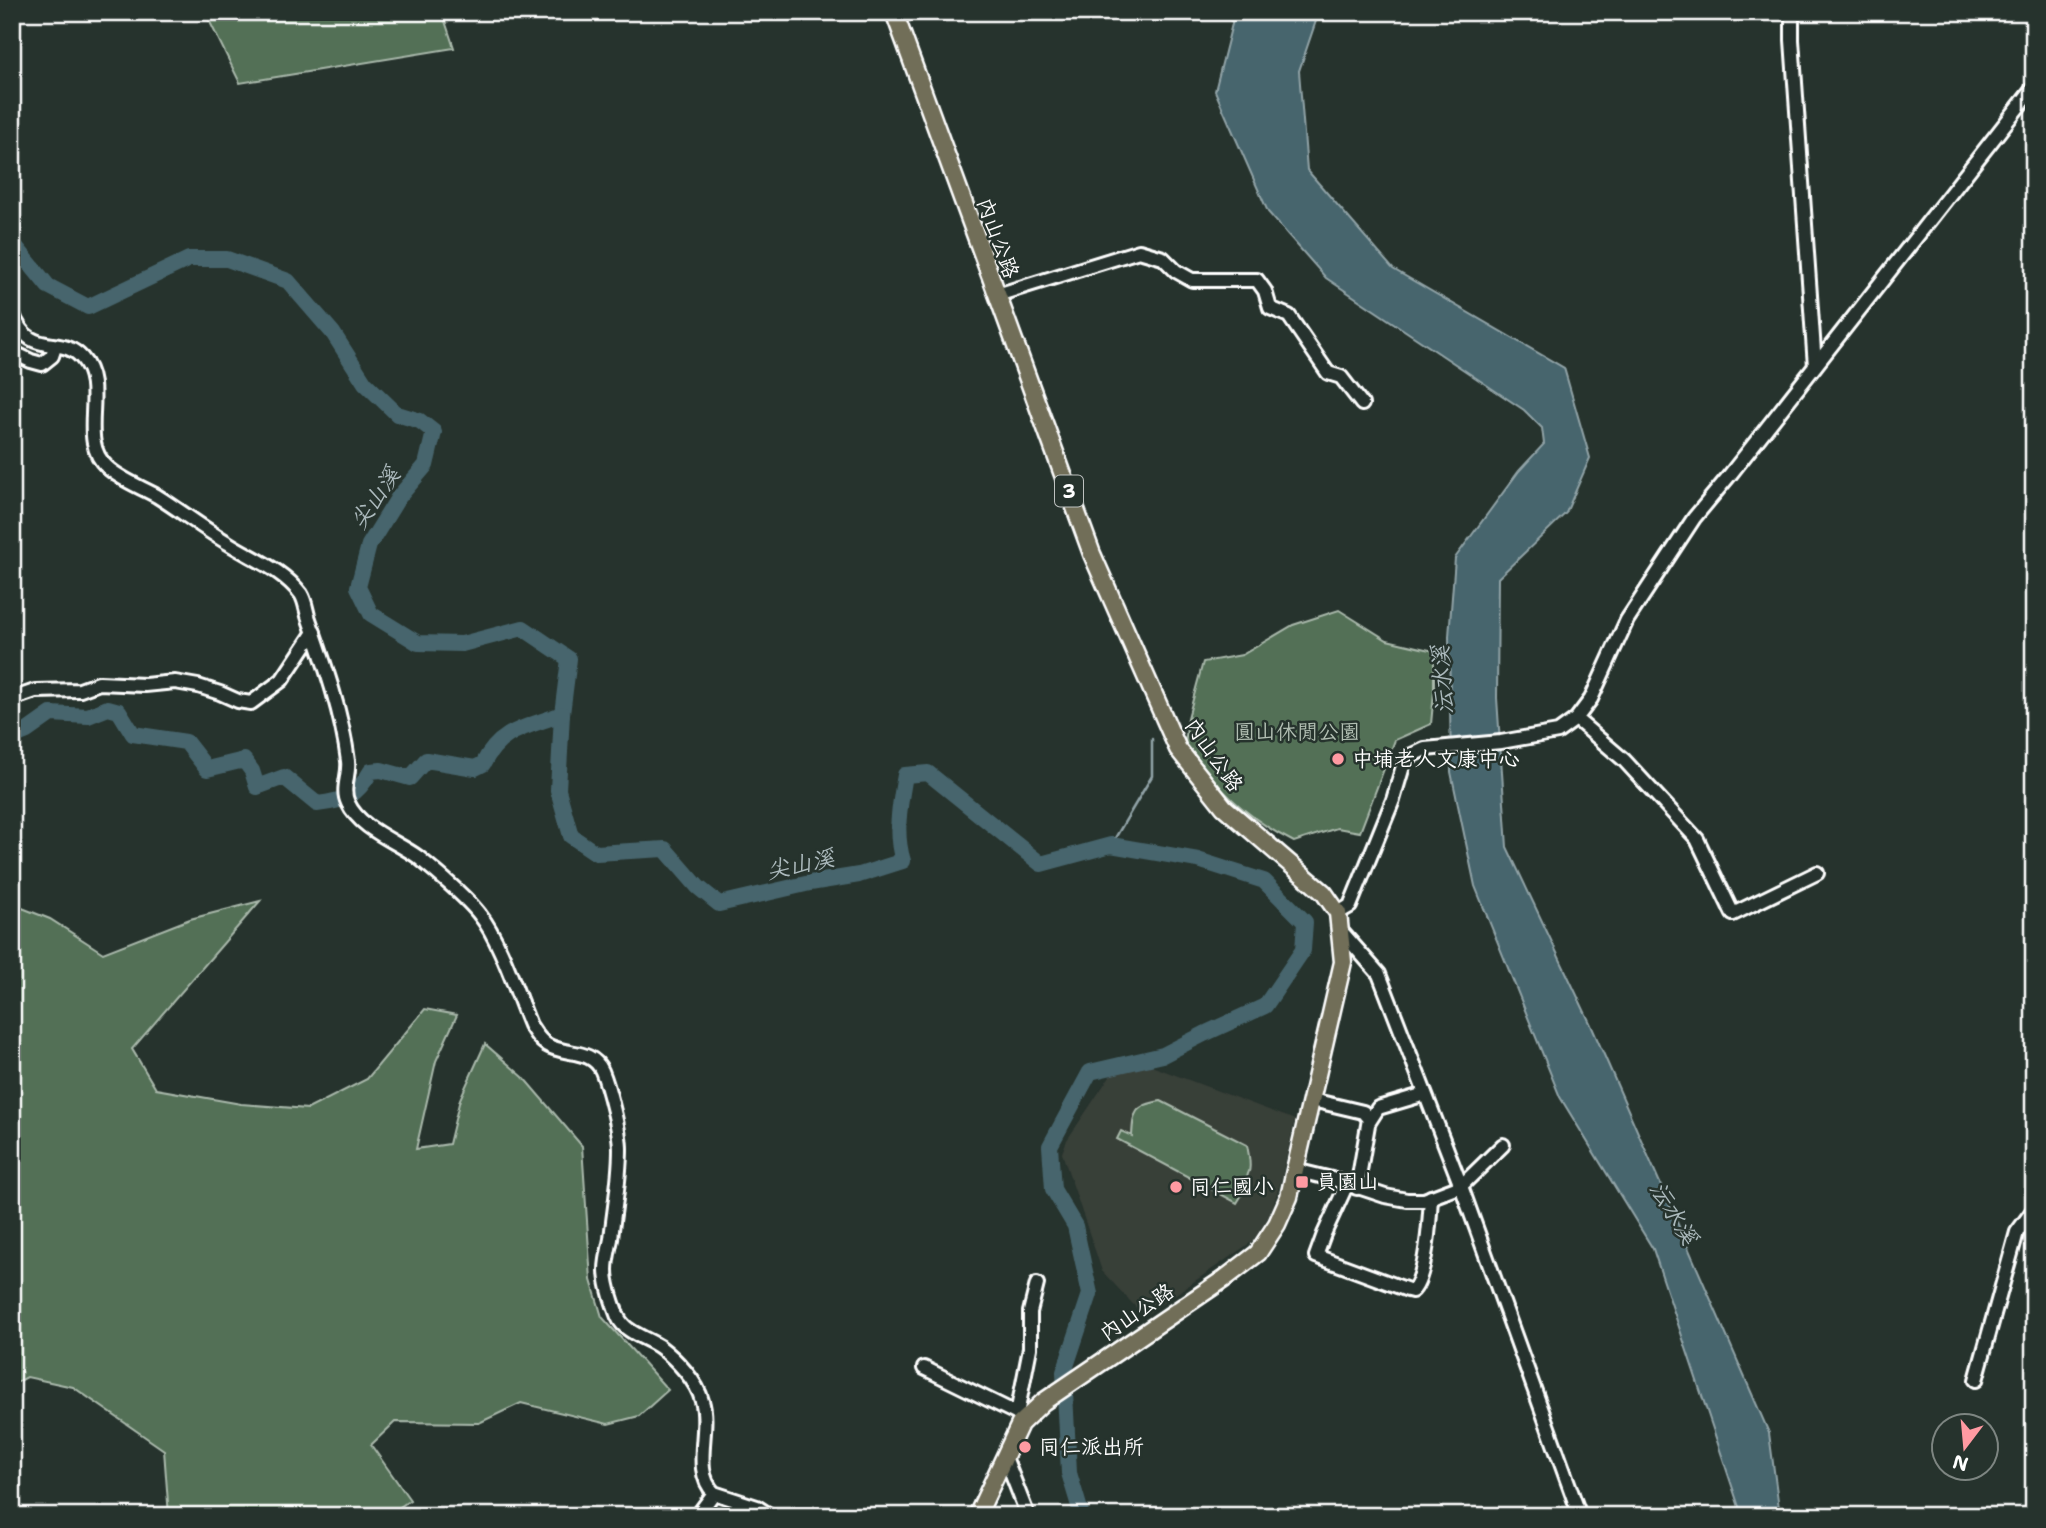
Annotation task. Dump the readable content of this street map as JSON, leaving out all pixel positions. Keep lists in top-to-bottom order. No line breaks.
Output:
{"streets":{"main road":["內山公路","3"]},"water":["尖山溪","沄水溪"],"parks":["圓山休閒公園"],"places":{"other":["中埔老人文康中心","同仁國小","同仁派出所"],"transit":["員園山"]},"north":"bottom"}
